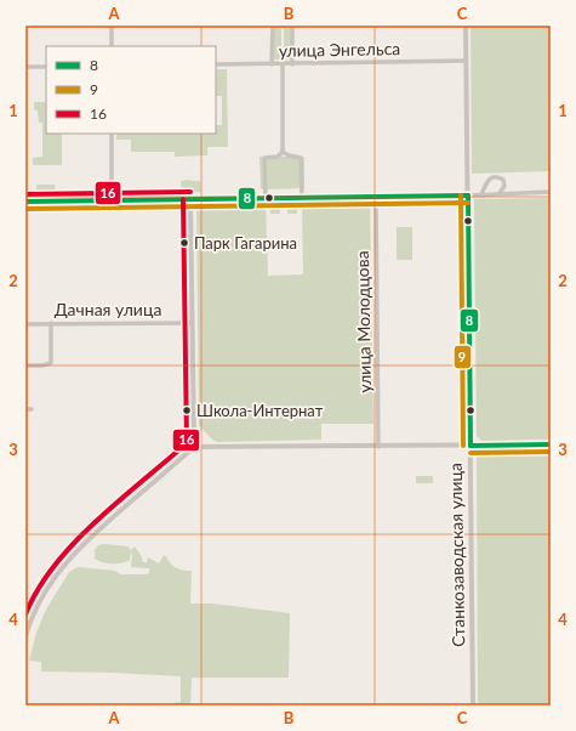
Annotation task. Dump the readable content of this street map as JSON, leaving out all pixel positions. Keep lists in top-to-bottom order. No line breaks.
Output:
{"streets":{"street":["улица Энгельса","Дачная улица","улица Молодцова","Станкозаводская улица"]},"crossings":[["улица Энгельса","Станкозаводская улица"]],"places":["Парк Гагарина","Школа-Интернат"],"lines":["transit line 16","transit line 8","transit line 9"],"legend":["8","9","16"],"grid":{"columns":["A","B","C"],"rows":["1","2","3","4"]}}
